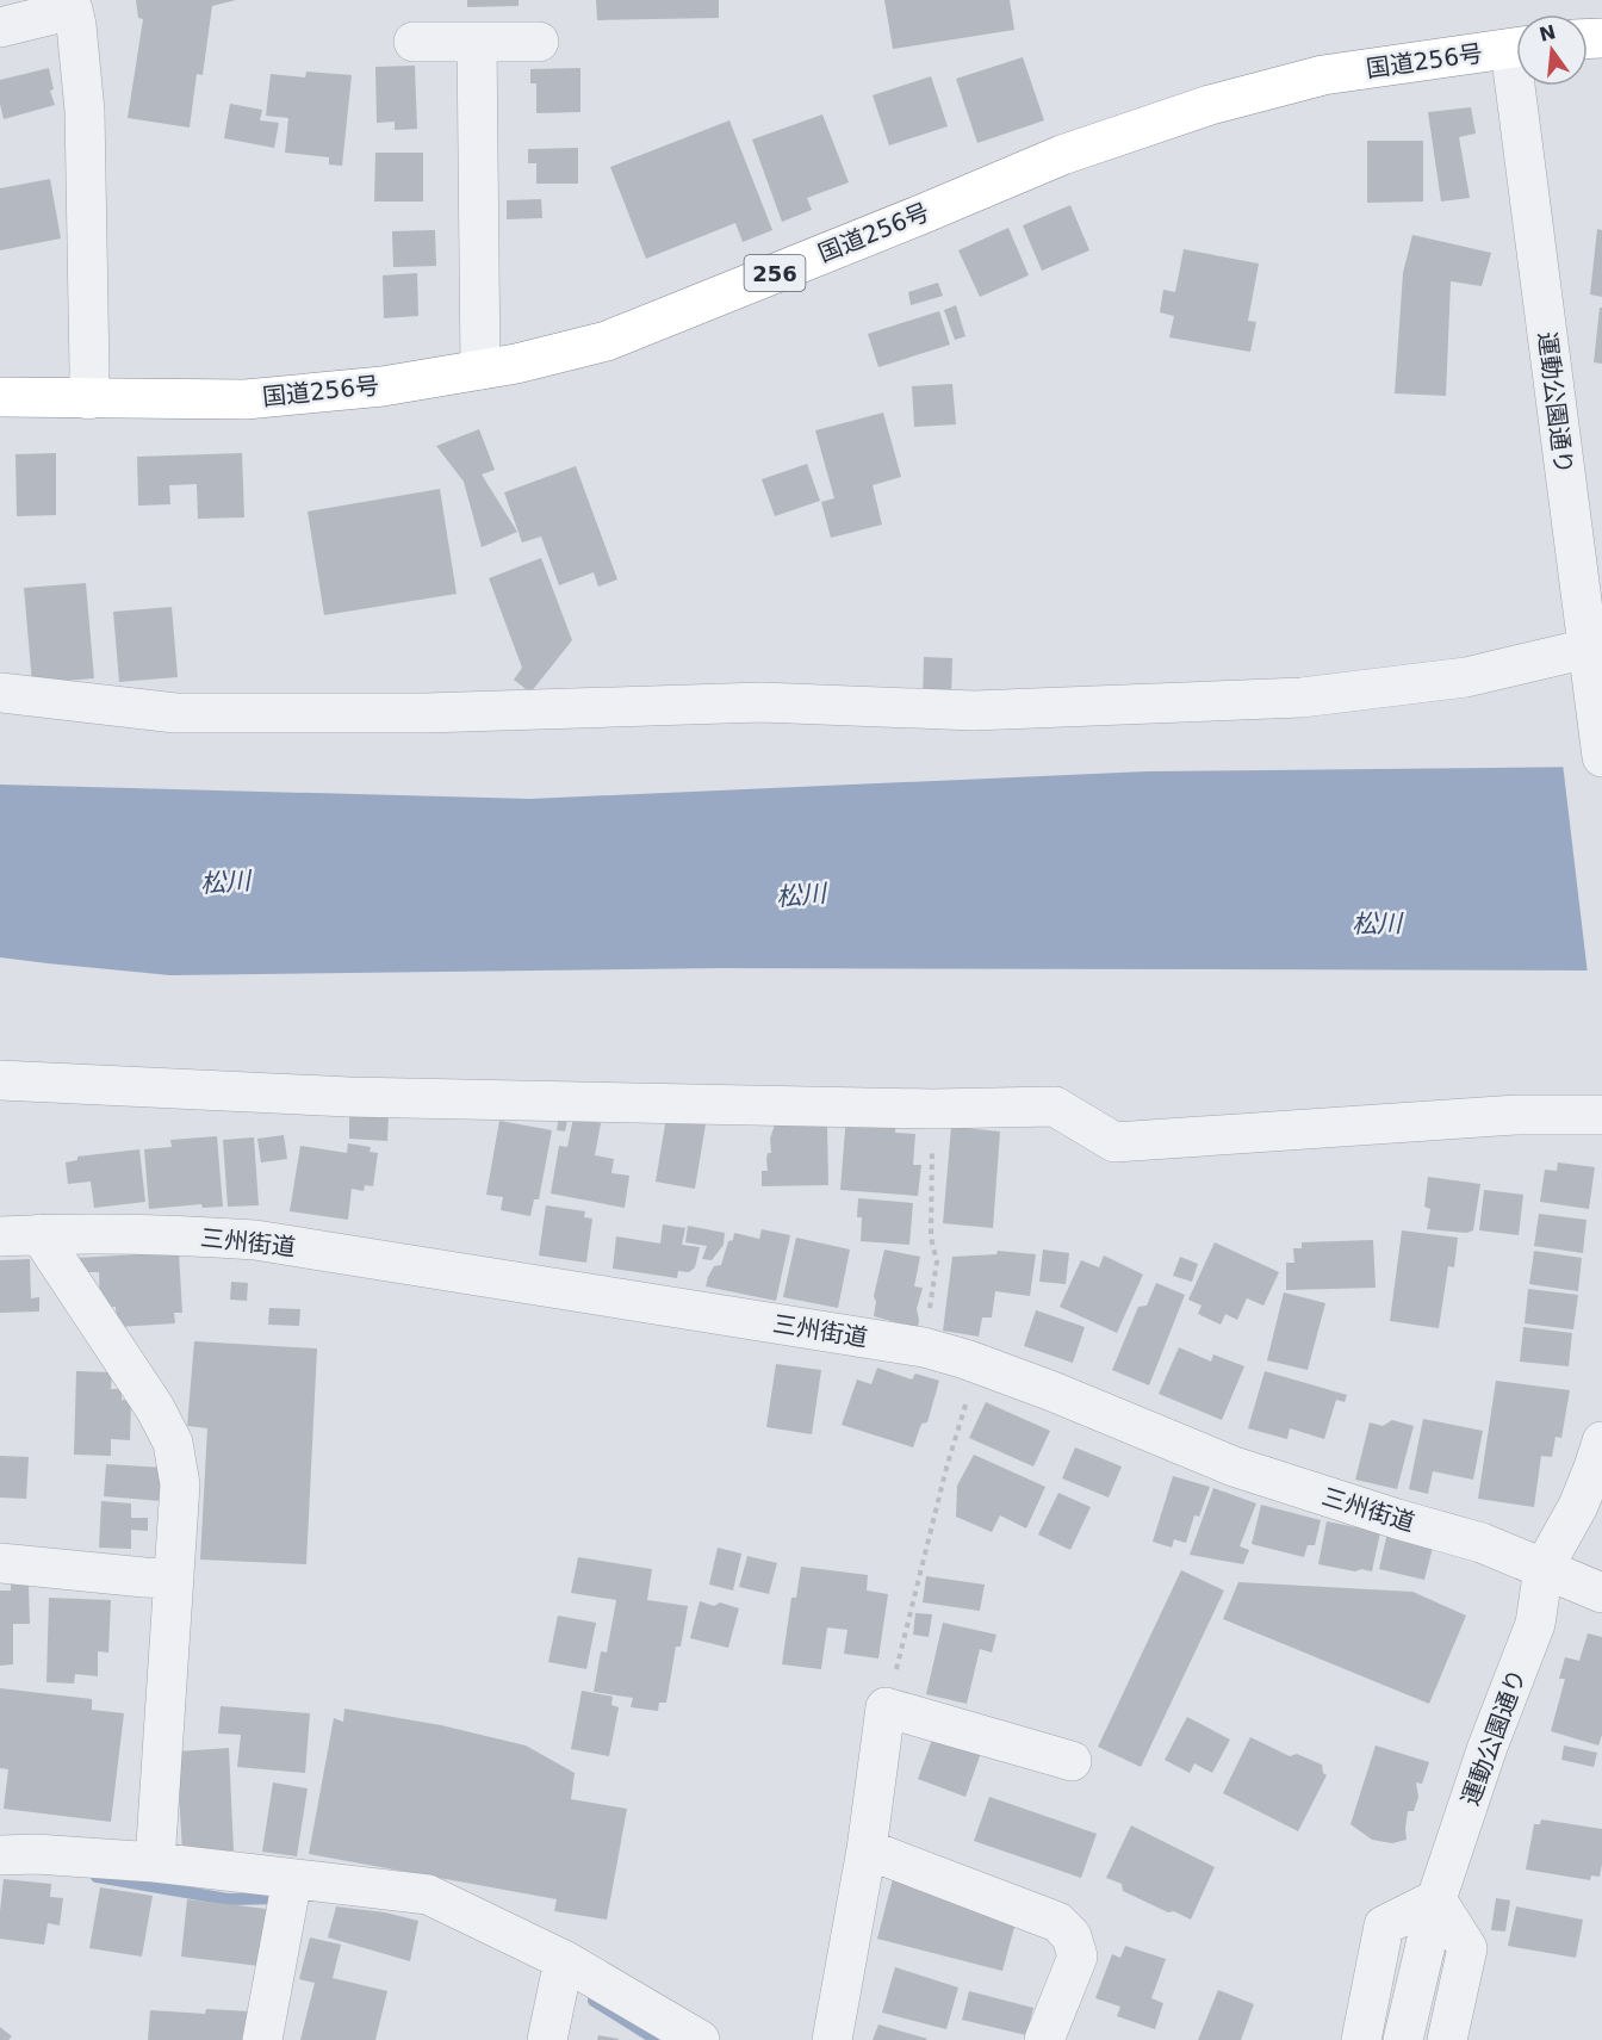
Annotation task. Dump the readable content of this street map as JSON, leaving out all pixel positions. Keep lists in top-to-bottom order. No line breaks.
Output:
{"streets":{"highway":["国道256号","256"],"street":["運動公園通り","三州街道"]},"crossings":[["運動公園通り","三州街道"]],"water":["松川"],"north":"top"}
